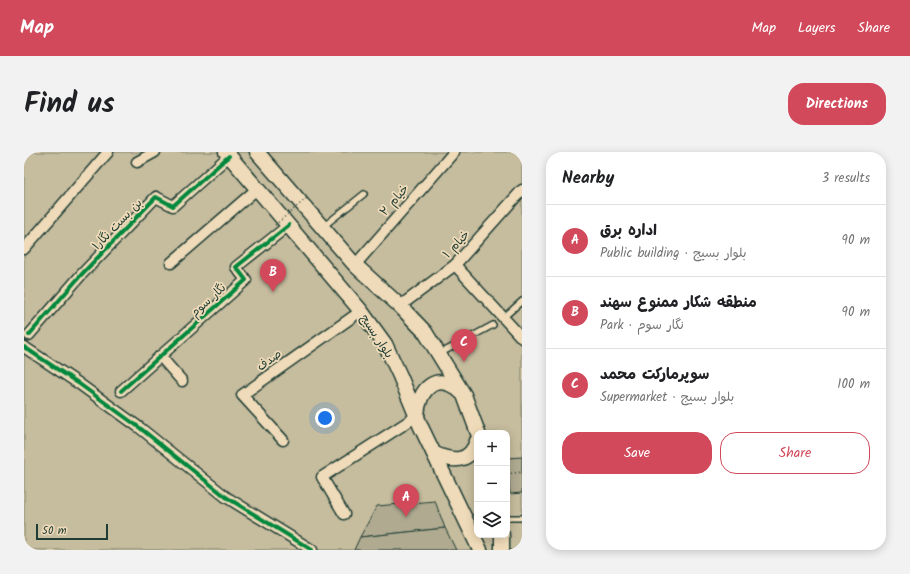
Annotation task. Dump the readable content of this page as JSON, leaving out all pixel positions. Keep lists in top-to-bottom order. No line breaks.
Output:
{"streets":{"main road":["بلوار بسیج"],"street":["خیام ۲","بن بست نگار۱","خیام ۱","نگار سوم","صدف"]},"crossings":[["بن بست نگار۱","بلوار بسیج"],["نگار سوم","بلوار بسیج"],["بلوار بسیج","صدف"]],"scale_bar":"50 m","page":{"header":"Map","nav":["Map","Layers","Share"],"title":"Find us","buttons":["Directions",["Save","Share"]],"heading":["Nearby","3 results"],"list":[{"mark":"A","name":"اداره برق","note":"Public building · بلوار بسیج","value":"90 m"},{"mark":"B","name":"منطقه شکار ممنوع سهند","note":"Park · نگار سوم","value":"90 m"},{"mark":"C","name":"سوپرمارکت محمد","note":"Supermarket · بلوار بسیج","value":"100 m"}],"pins":["B","C","A"],"map_buttons":["+","−"],"scale":"50 m"}}
